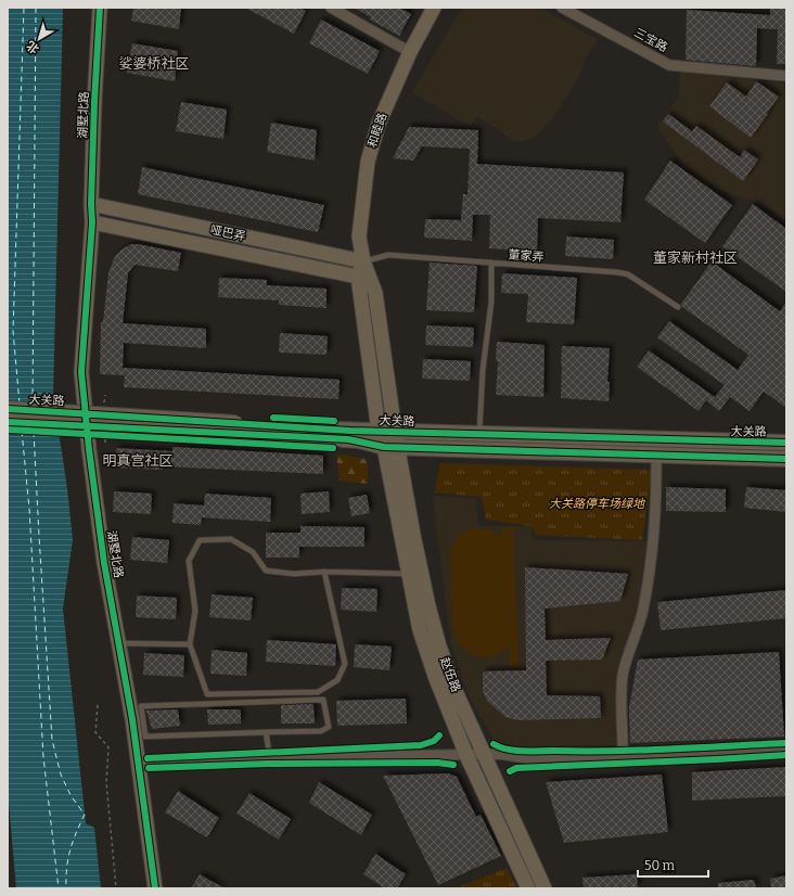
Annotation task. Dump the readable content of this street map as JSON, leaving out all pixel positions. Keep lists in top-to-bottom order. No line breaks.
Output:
{"streets":{"main road":["湖墅北路","和睦路","哑巴弄","大关路","赵伍路"],"street":["三宝路"],"lane":["董家弄"]},"crossings":[["湖墅北路","哑巴弄"],["和睦路","哑巴弄"],["和睦路","董家弄"],["和睦路","大关路"],["和睦路","赵伍路"],["哑巴弄","董家弄"],["大关路","赵伍路"]],"districts":["娑婆桥社区","董家新村社区","明真宫社区"],"parks":["大关路停车场绿地"],"scale_bar":"50 m","north":"bottom left"}
